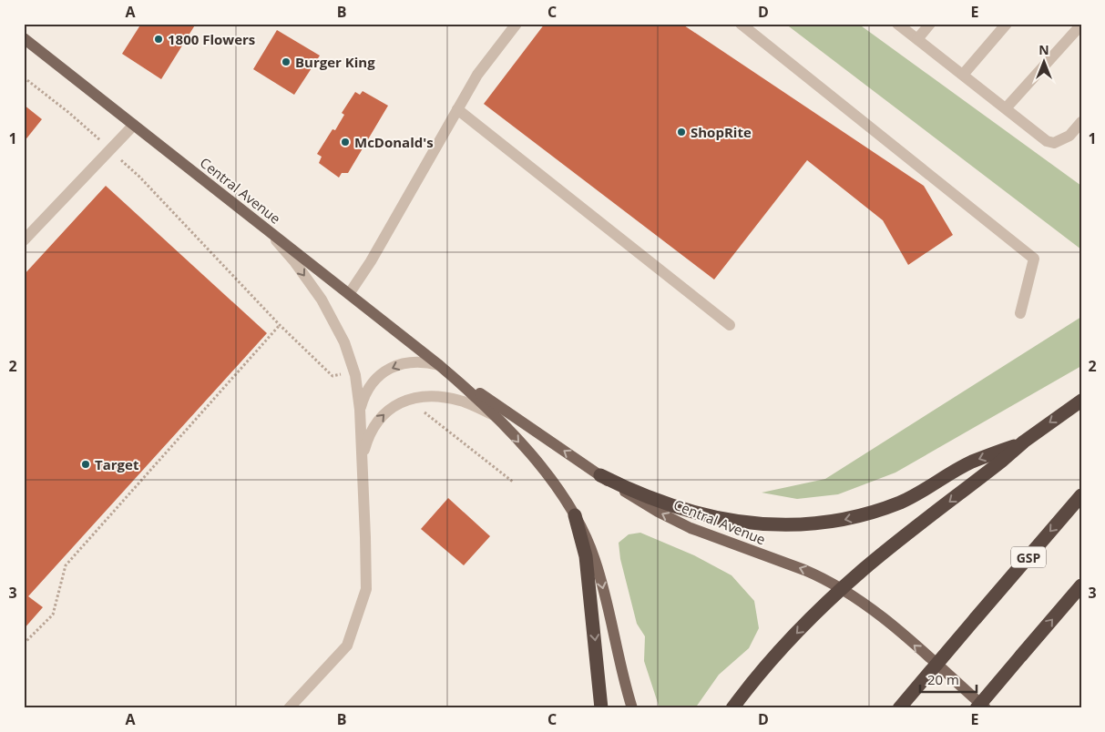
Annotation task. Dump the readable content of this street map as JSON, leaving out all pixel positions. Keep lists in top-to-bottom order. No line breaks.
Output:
{"streets":{"highway":["GSP"],"main road":["Central Avenue"]},"places":["1800 Flowers","Burger King","ShopRite","McDonald's","Target"],"scale_bar":"20 m","north":"top","grid":{"columns":["A","B","C","D","E"],"rows":["1","2","3"]}}
